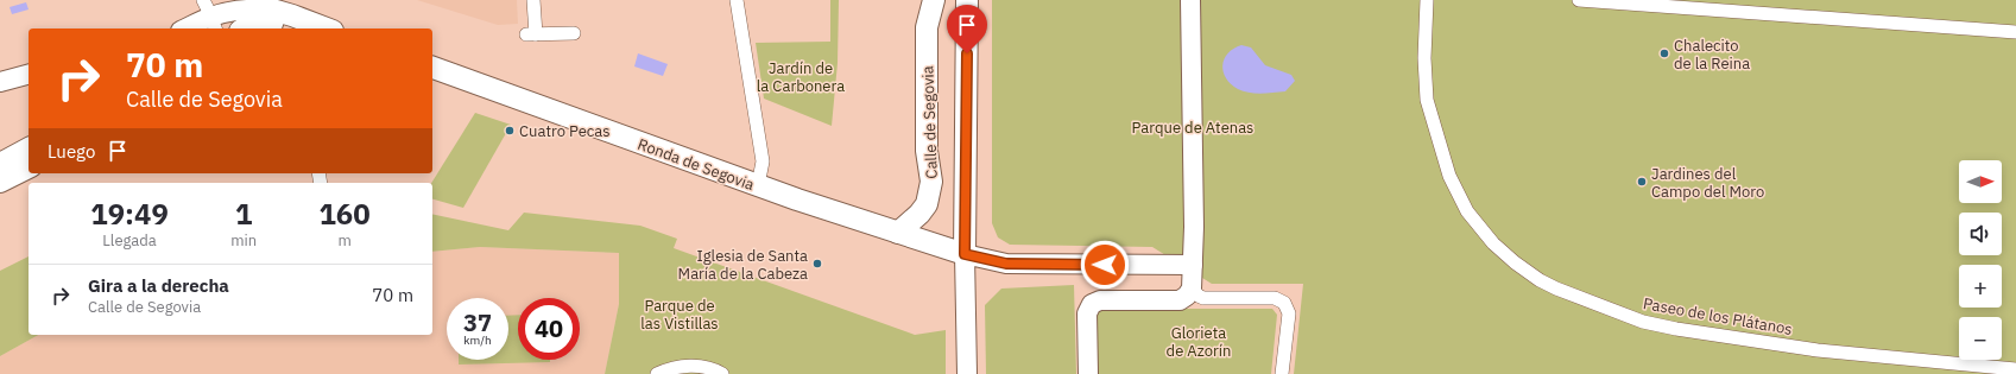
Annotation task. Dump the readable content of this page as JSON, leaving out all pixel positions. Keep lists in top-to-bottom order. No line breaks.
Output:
{"streets":{"main road":["Calle de Segovia","Ronda de Segovia"],"street":["Paseo de los Plátanos"]},"crossings":[["Calle de Segovia","Ronda de Segovia"]],"parks":["Jardín de la Carbonera","Parque de Atenas","Parque de las Vistillas","Glorieta de Azorín"],"places":["Chalecito de la Reina","Cuatro Pecas","Jardines del Campo del Moro","Iglesia de Santa María de la Cabeza"],"north":"right","page":{"turn":["70 m","Calle de Segovia"],"then":"Luego","map_buttons":["+","−"],"eta":["19:49","Llegada","1","min","160","m"],"list":[{"name":"Gira a la derecha","note":"Calle de Segovia","value":"70 m"}],"speed":"37 km/h","limit":"40"}}
